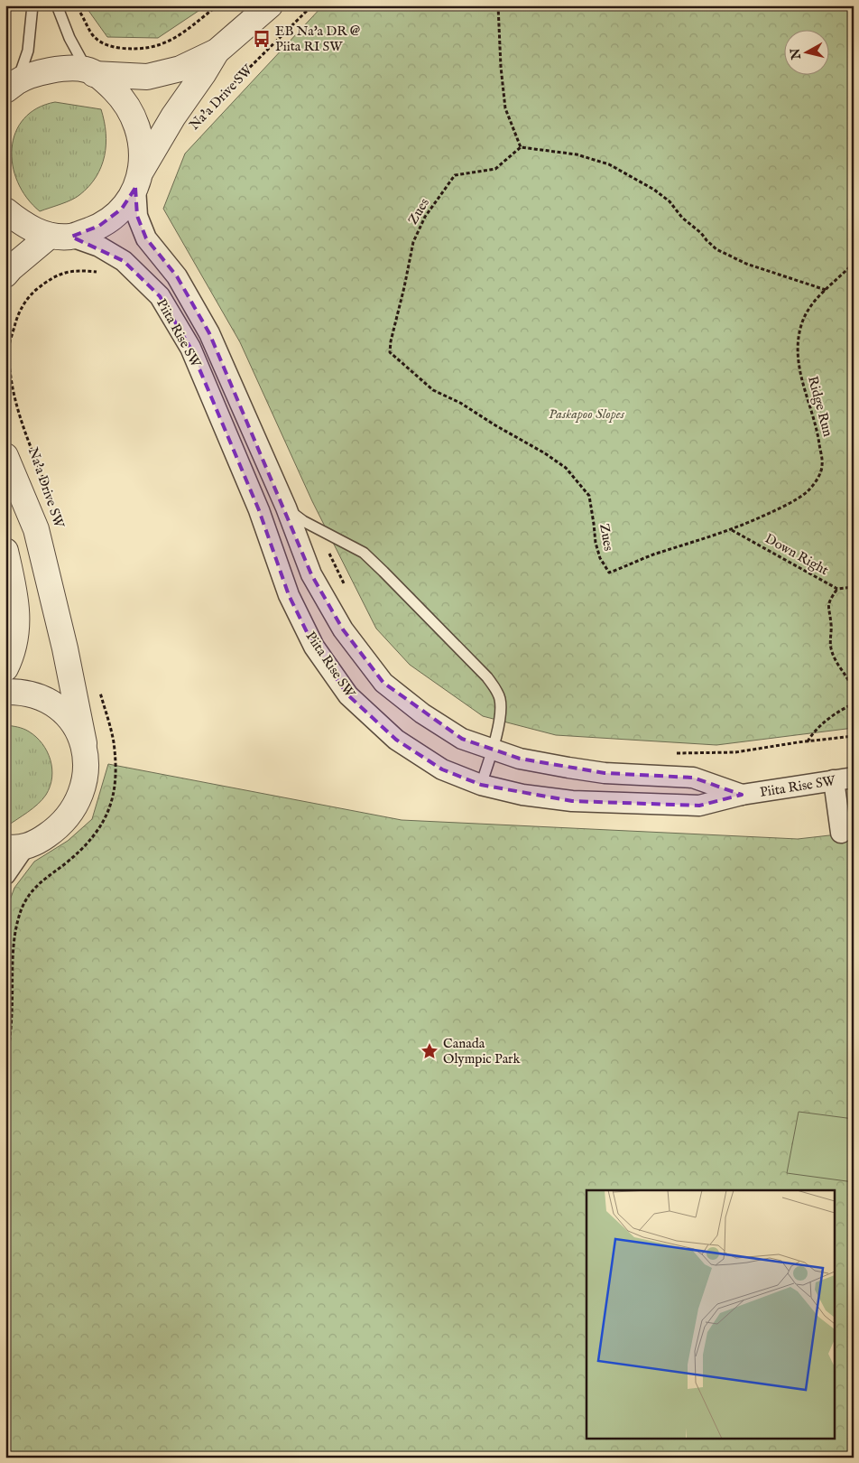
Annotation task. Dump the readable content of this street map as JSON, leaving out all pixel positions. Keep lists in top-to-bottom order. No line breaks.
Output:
{"streets":{"street":["Na'a Drive SW","Piita Rise SW"],"path":["Zues","Ridge Run","Down Right"]},"crossings":[["Na'a Drive SW","Piita Rise SW"],["Zues","Ridge Run"],["Ridge Run","Down Right"]],"parks":["Paskapoo Slopes"],"places":{"bus stop":["EB Na'a DR @ Piita RI SW"],"place":["Canada Olympic Park"]},"north":"left"}
